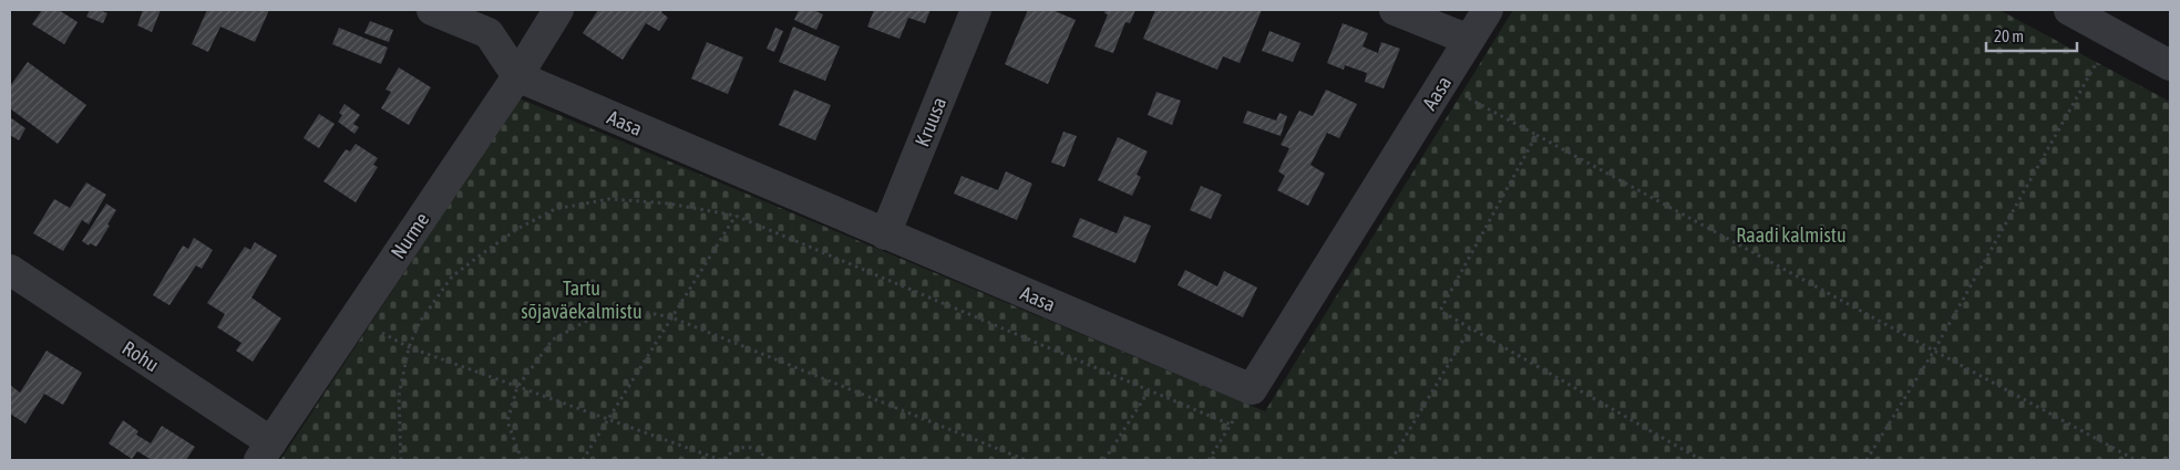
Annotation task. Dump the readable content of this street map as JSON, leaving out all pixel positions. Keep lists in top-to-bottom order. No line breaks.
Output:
{"streets":{"street":["Aasa","Kruusa","Nurme","Rohu"]},"crossings":[["Aasa","Kruusa"],["Aasa","Nurme"],["Nurme","Rohu"]],"parks":["Raadi kalmistu","Tartu sõjaväekalmistu"],"scale_bar":"20 m"}
